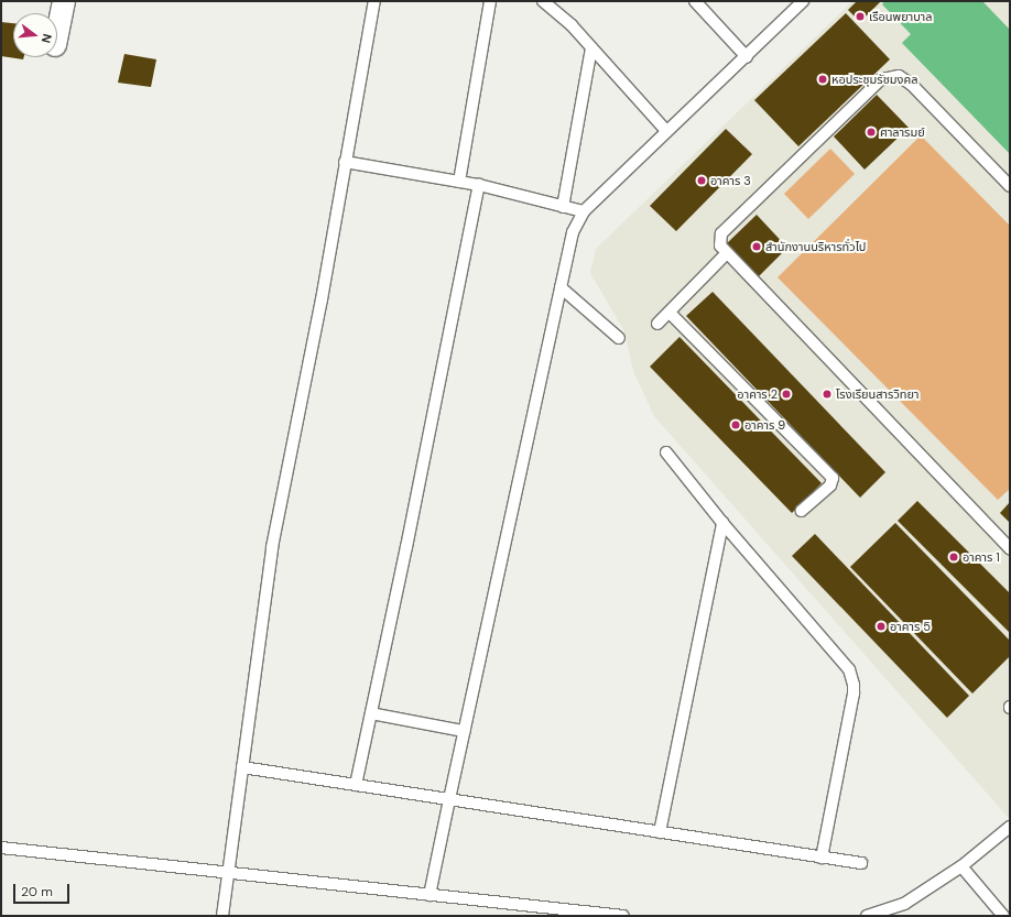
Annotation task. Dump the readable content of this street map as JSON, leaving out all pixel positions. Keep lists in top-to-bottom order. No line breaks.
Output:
{"places":["เรือนพยาบาล","หอประชุมรัชมงคล","ศาลารมย์","อาคาร 3","สำนักงานบริหารทั่วไป","อาคาร 2","โรงเรียนสารวิทยา","อาคาร 9","อาคาร 1","อาคาร 5"],"scale_bar":"20 m","north":"right"}
